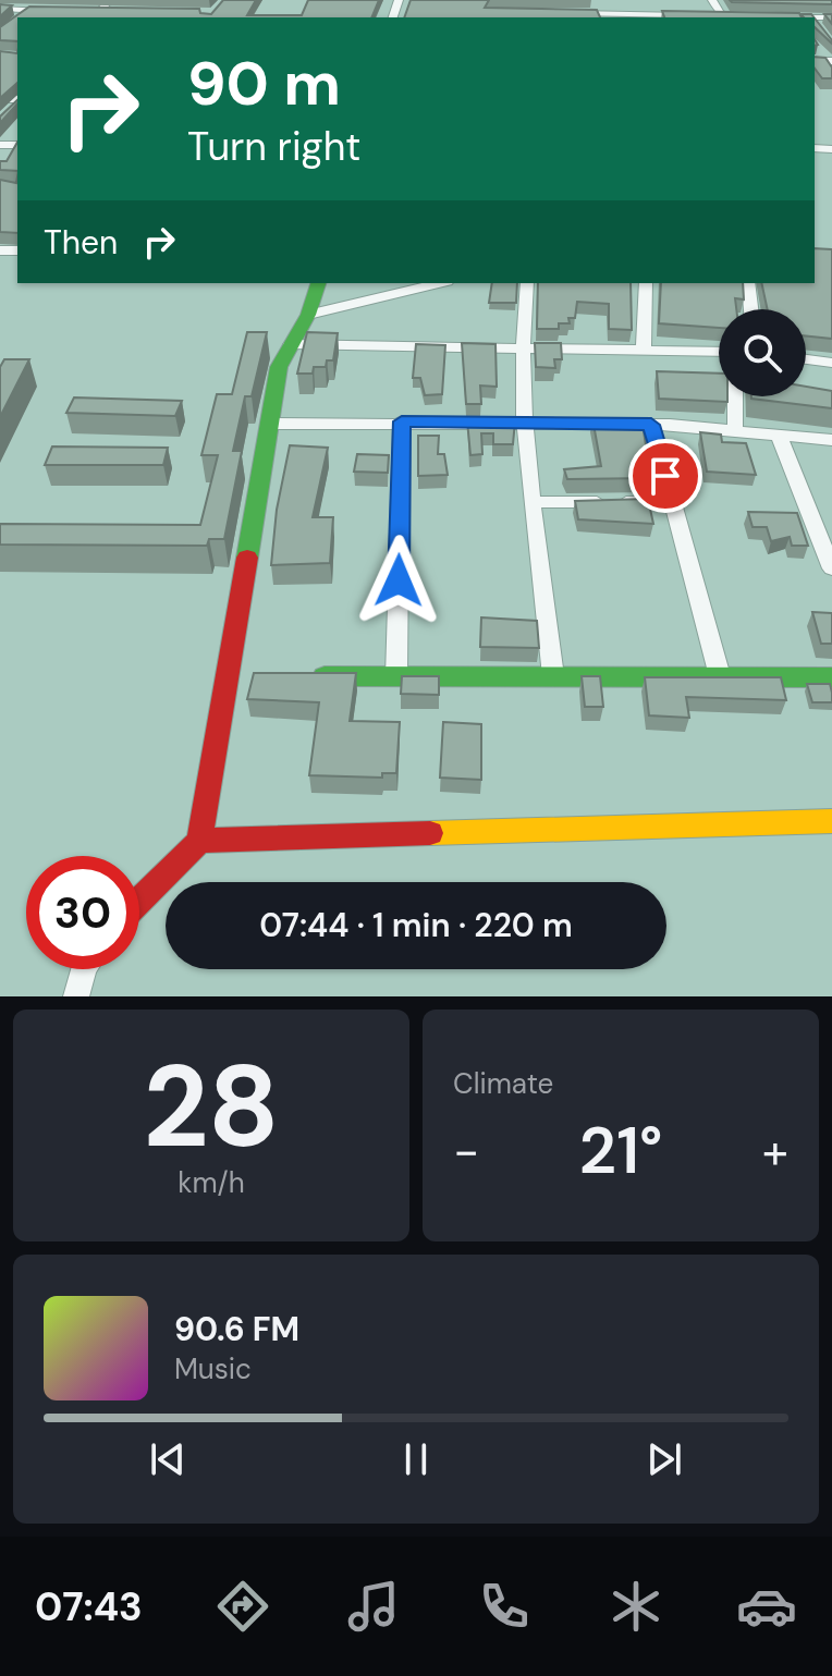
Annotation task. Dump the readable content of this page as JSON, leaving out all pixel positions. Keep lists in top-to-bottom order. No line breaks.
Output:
{"page":{"turn":["90 m","Turn right"],"then":"Then","limit":"30","trip":"07:44 · 1 min · 220 m","tile":[["28","km/h"],"Climate"],"heat":["−","21°","+"],"song":["90.6 FM","Music"],"tabs":"07:43"}}
